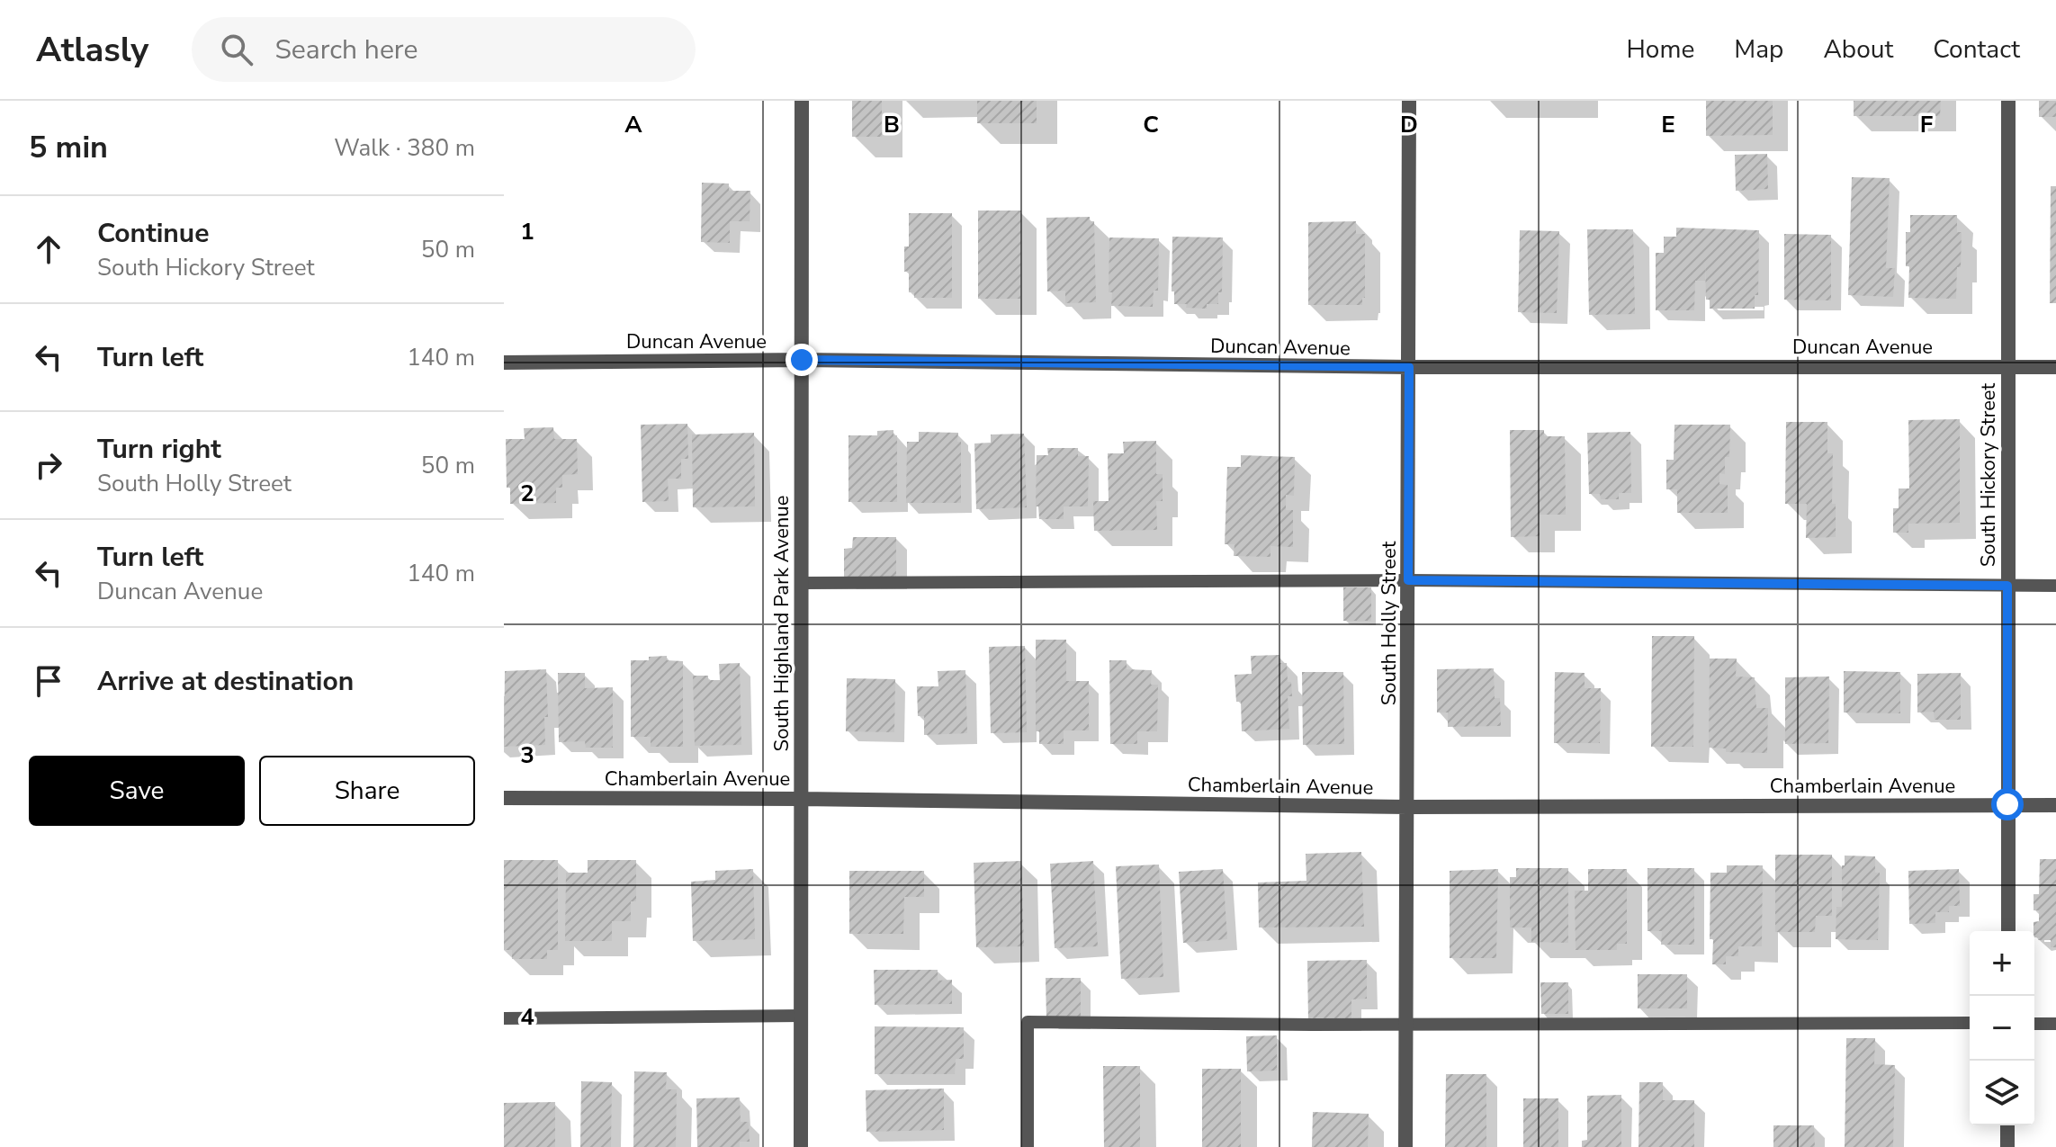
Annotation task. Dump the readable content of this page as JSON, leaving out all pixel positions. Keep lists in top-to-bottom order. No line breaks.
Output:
{"streets":{"street":["Duncan Avenue","South Hickory Street","South Highland Park Avenue","South Holly Street","Chamberlain Avenue"]},"crossings":[["Duncan Avenue","South Hickory Street"],["Duncan Avenue","South Highland Park Avenue"],["Duncan Avenue","South Holly Street"],["South Hickory Street","Chamberlain Avenue"],["South Highland Park Avenue","Chamberlain Avenue"],["South Holly Street","Chamberlain Avenue"]],"page":{"header":"Atlasly","search":"Search here","nav":["Home","Map","About","Contact"],"heading":["5 min","Walk · 380 m"],"list":[["Continue","South Hickory Street","50 m"],["Turn left","140 m"],["Turn right","South Holly Street","50 m"],["Turn left","Duncan Avenue","140 m"],"Arrive at destination"],"buttons":["Save","Share"],"map_buttons":["+","−"]},"grid":{"columns":["A","B","C","D","E","F"],"rows":["1","2","3","4"]}}
